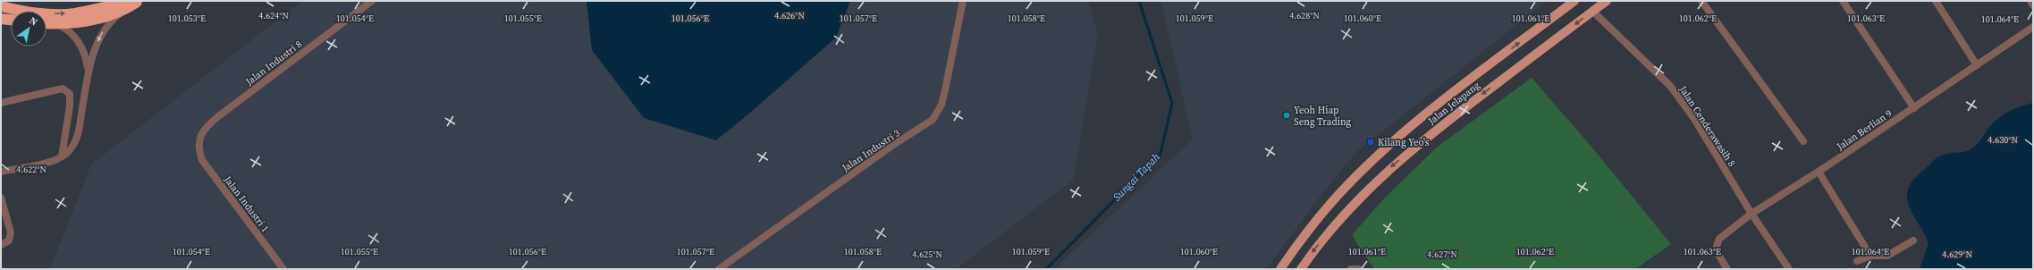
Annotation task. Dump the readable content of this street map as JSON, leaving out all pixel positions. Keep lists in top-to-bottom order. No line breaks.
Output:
{"streets":{"main road":["Jalan Jelapang"],"street":["Jalan Industri 8","Jalan Cenderawasih 8","Jalan Berlian 9","Jalan Industri 3","Jalan Industri 1"]},"crossings":[["Jalan Industri 8","Jalan Industri 1"],["Jalan Jelapang","Jalan Cenderawasih 8"],["Jalan Cenderawasih 8","Jalan Berlian 9"]],"water":["Sungai Tapah"],"places":{"other":["Yeoh Hiap Seng Trading"],"transit":["Kilang Yeo's"]},"north":"top right","coordinates":["4.628°N","4.624°N","4.626°N","101.062°E","101.053°E","101.054°E","101.055°E","101.056°E","101.057°E","101.058°E","101.059°E","101.060°E","101.061°E","101.063°E","101.064°E","4.630°N","4.622°N","4.625°N","4.627°N","4.629°N"]}
